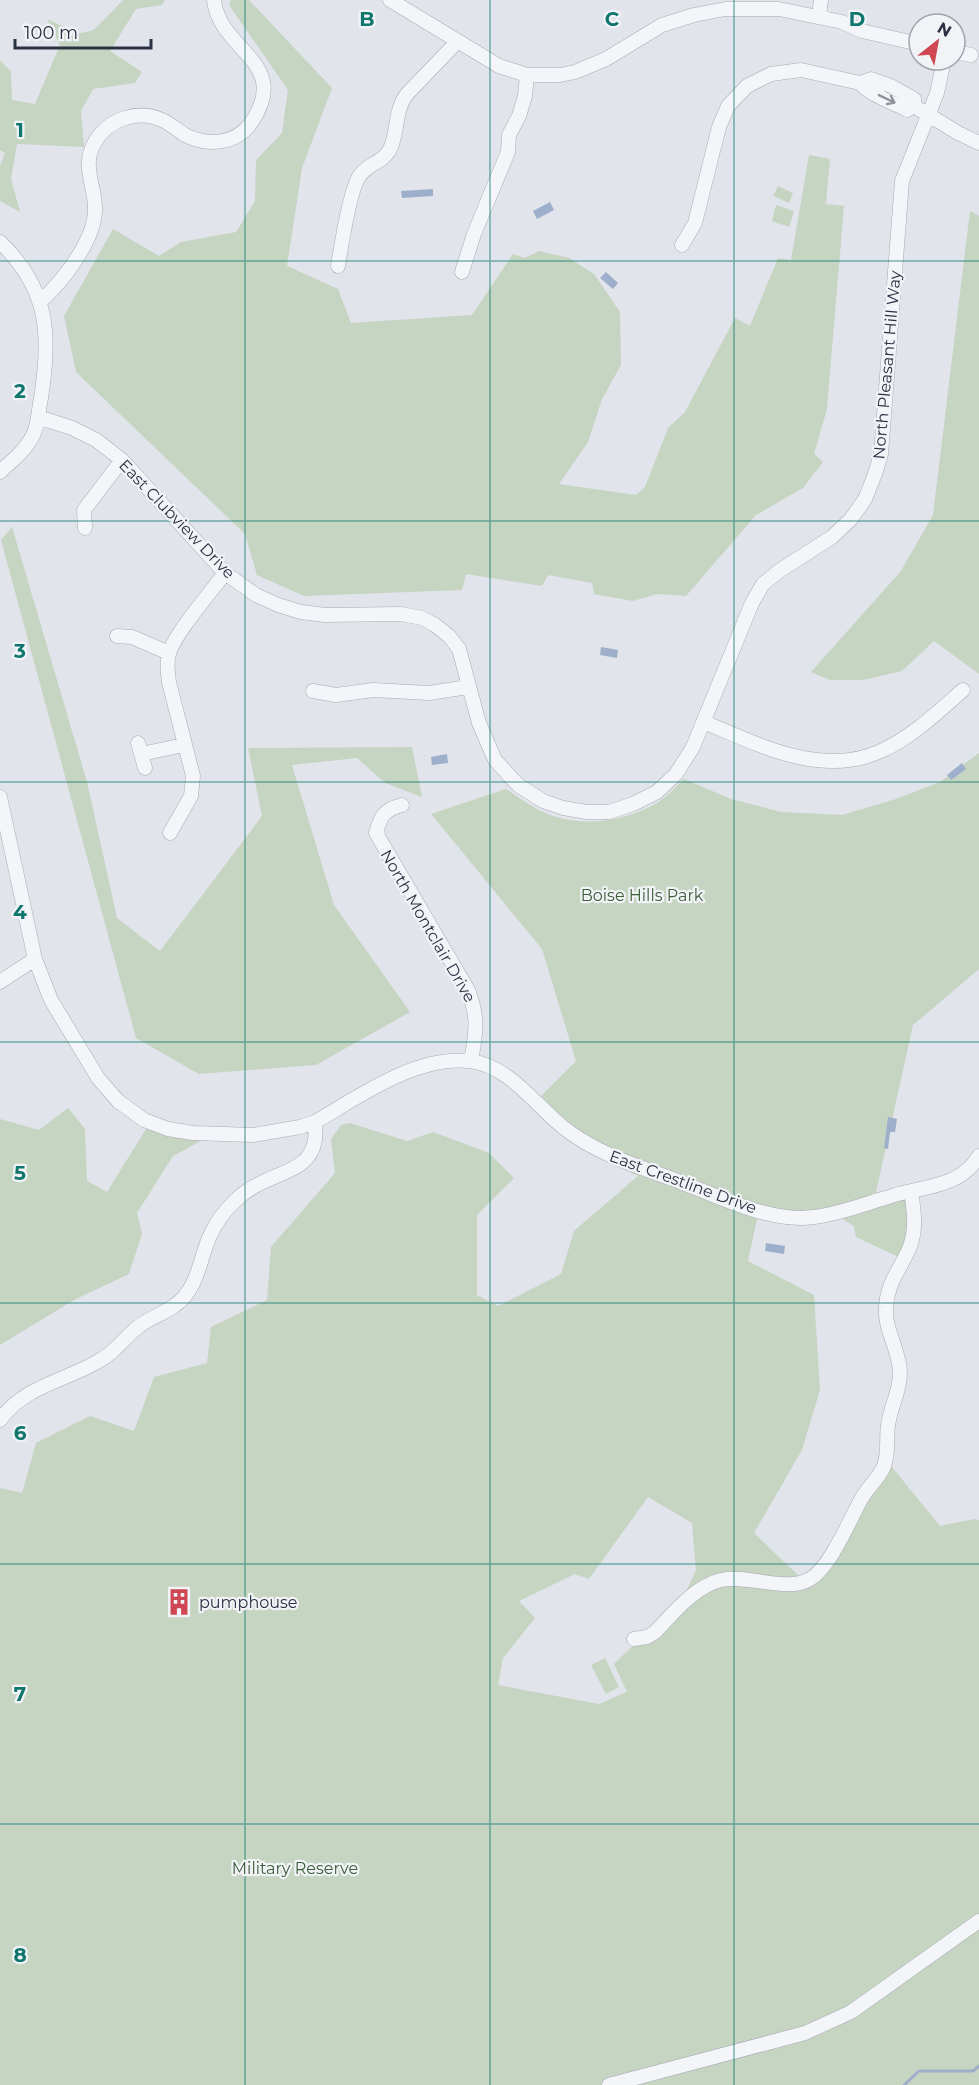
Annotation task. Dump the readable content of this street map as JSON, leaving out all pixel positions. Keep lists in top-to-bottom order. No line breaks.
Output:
{"streets":{"street":["North Pleasant Hill Way","East Clubview Drive","North Montclair Drive","East Crestline Drive"]},"crossings":[["North Pleasant Hill Way","East Clubview Drive"],["North Montclair Drive","East Crestline Drive"]],"parks":["Boise Hills Park","Military Reserve"],"places":{"building":["pumphouse"]},"scale_bar":"100 m","north":"top right","grid":{"columns":["B","C","D"],"rows":["1","2","3","4","5","6","7","8"]}}
